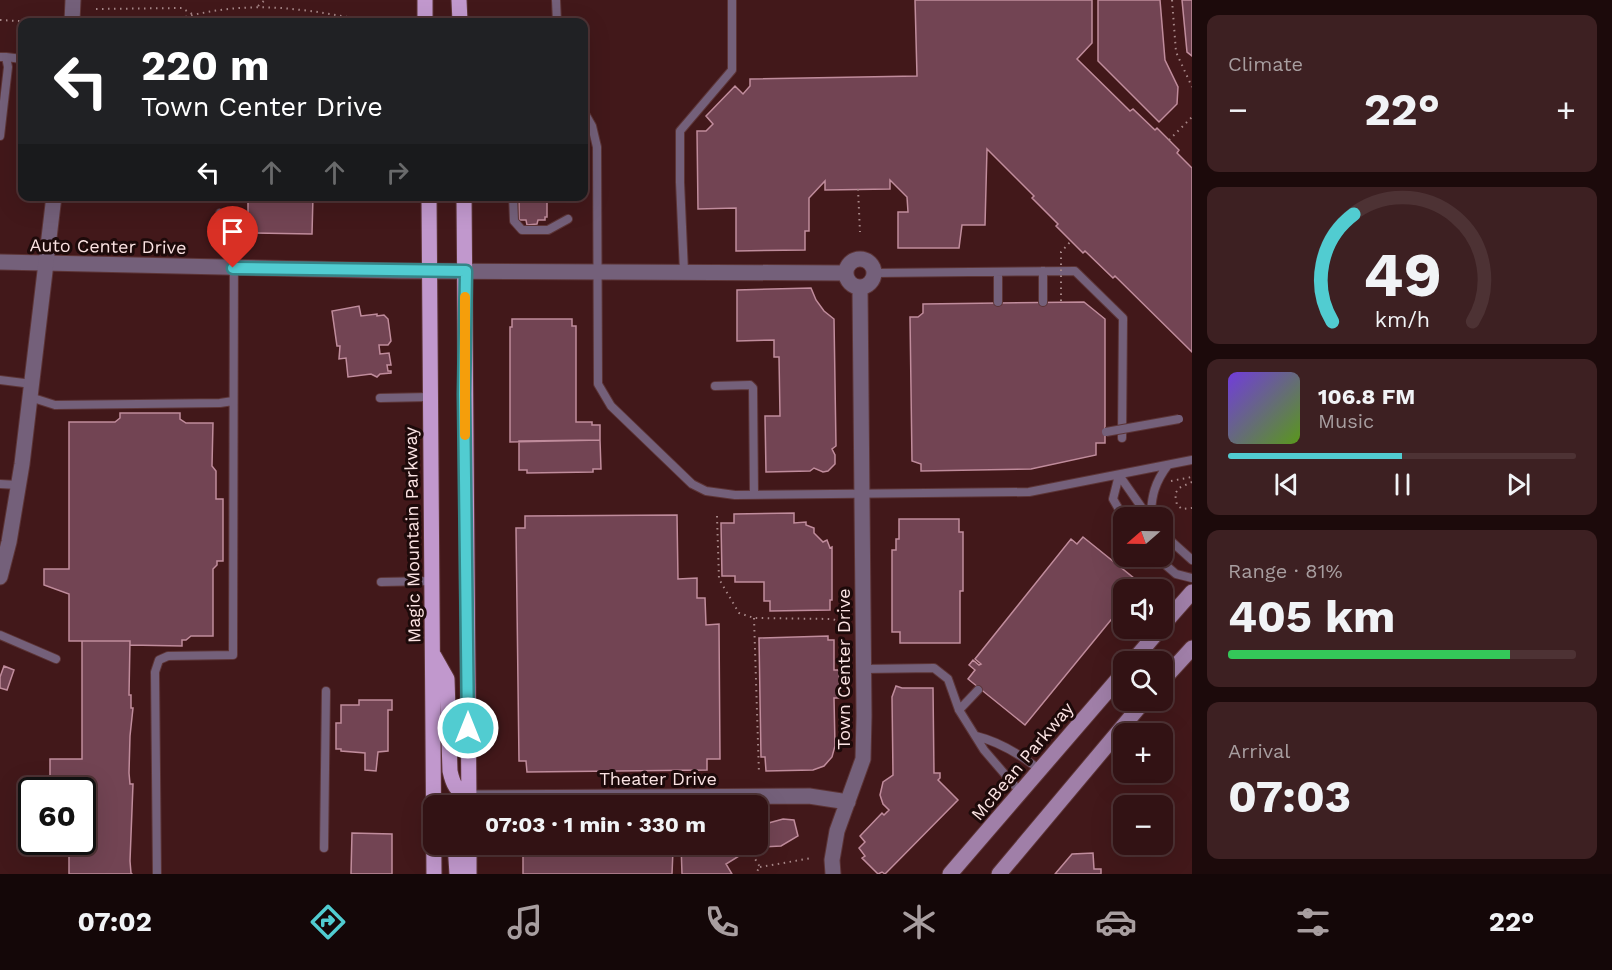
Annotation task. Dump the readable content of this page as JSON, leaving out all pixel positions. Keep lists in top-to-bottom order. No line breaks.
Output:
{"streets":{"main road":["Magic Mountain Parkway","McBean Parkway"],"street":["Auto Center Drive","Town Center Drive","Theater Drive"]},"crossings":[["Auto Center Drive","Magic Mountain Parkway"],["Town Center Drive","Theater Drive"]],"north":"left","page":{"tile":["Climate",["Range · 81%","405 km"],["Arrival","07:03"]],"turn":["220 m","Town Center Drive"],"heat":["−","22°","+"],"song":["106.8 FM","Music"],"map_buttons":["+","−"],"limit":"60","trip":"07:03 · 1 min · 330 m","tabs":["07:02","22°"],"gauge":["49","km/h"]}}
